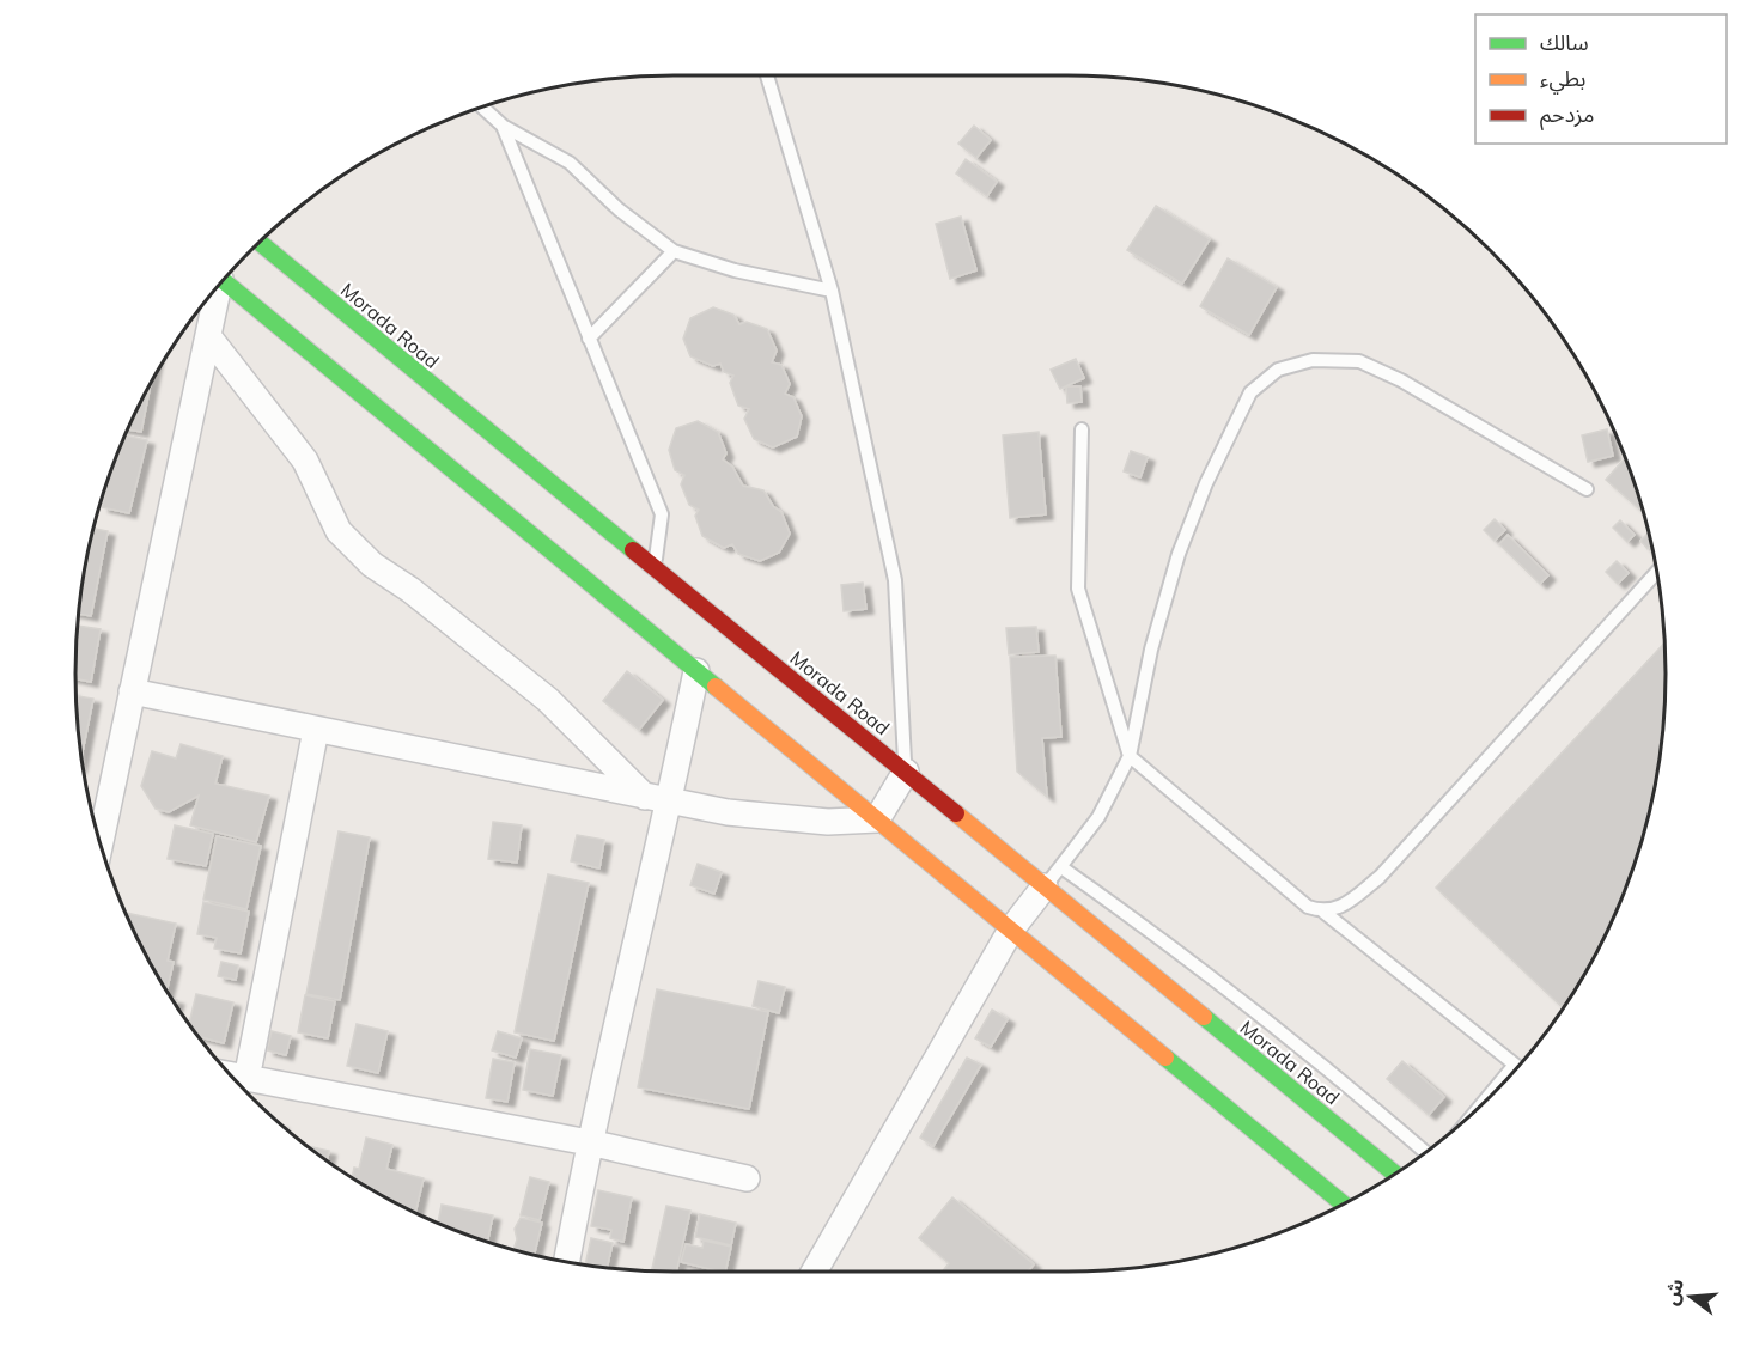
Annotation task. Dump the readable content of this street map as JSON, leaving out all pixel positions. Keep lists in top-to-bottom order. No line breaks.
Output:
{"streets":{"main road":["Morada Road"]},"legend":["سالك","بطيء","مزدحم"],"north":"left"}
